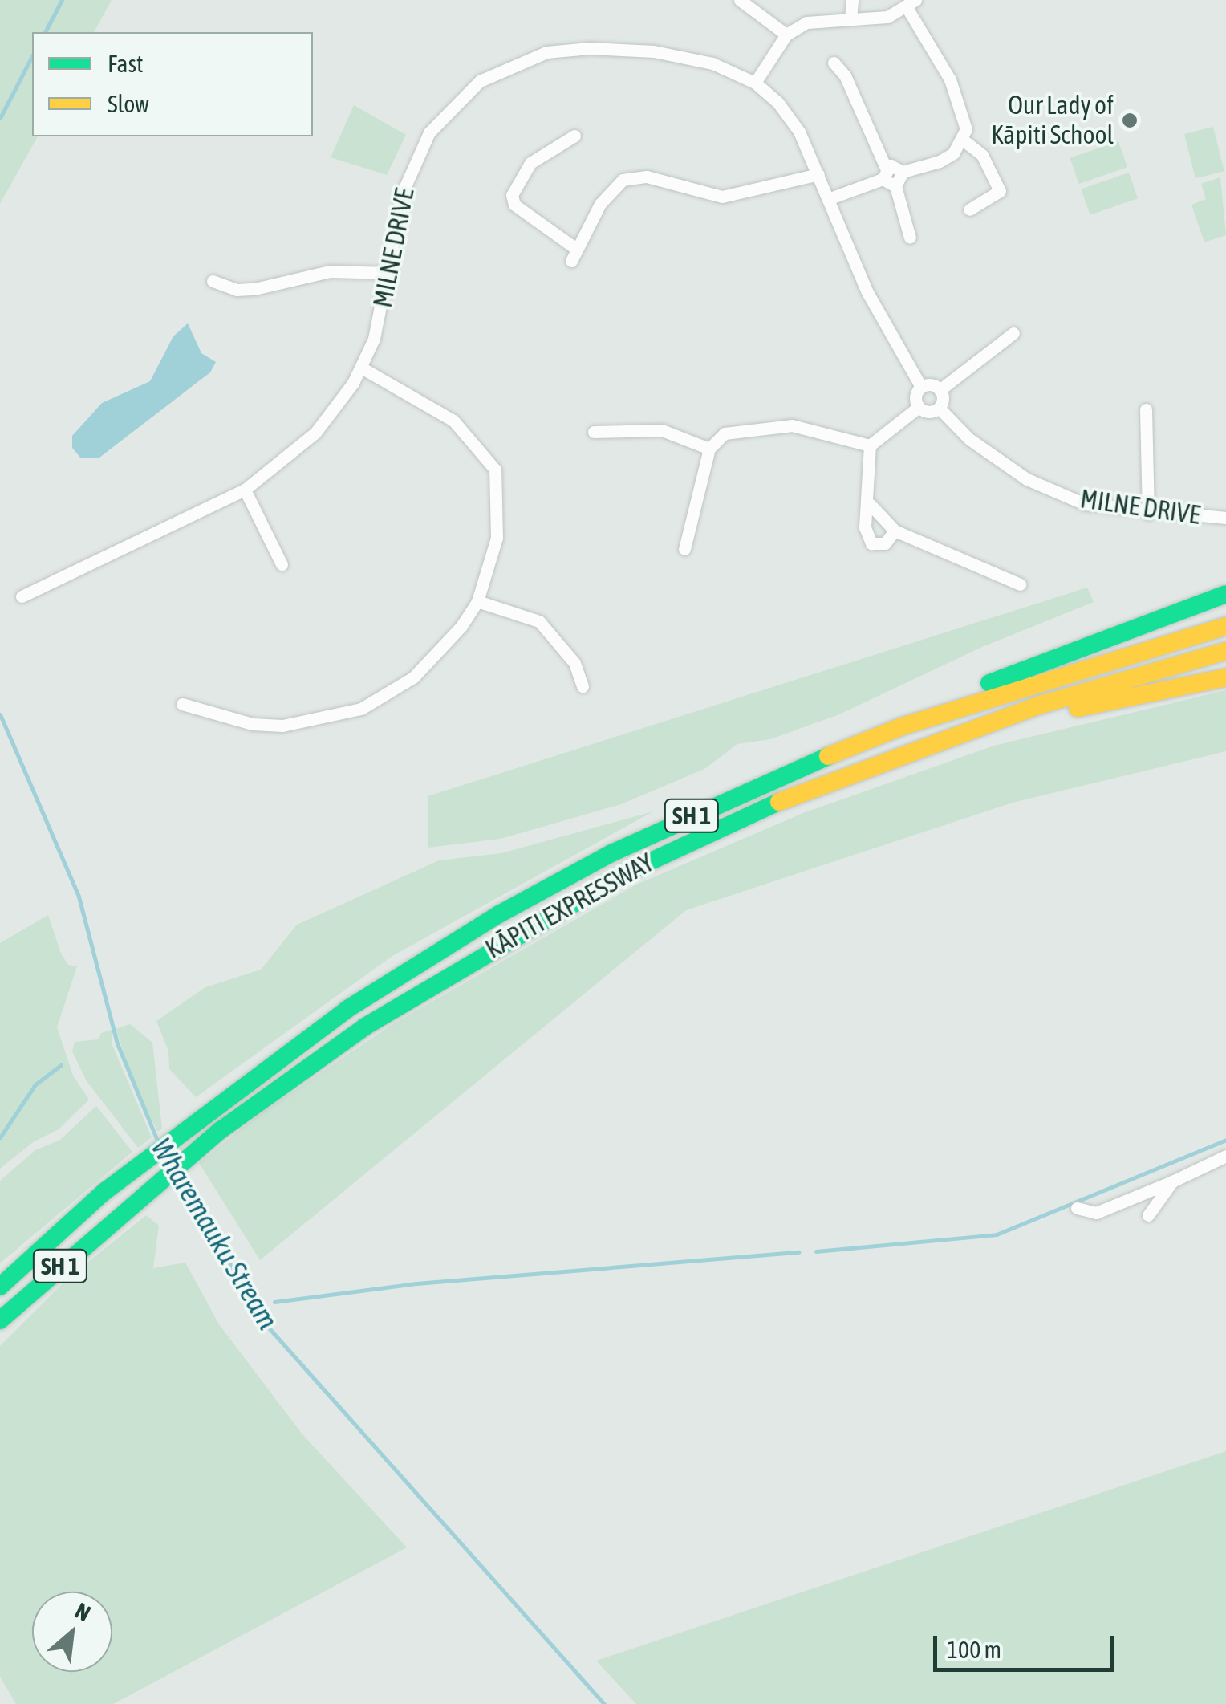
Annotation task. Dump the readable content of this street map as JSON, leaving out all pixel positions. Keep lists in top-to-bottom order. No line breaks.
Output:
{"streets":{"highway":["SH 1","KĀPITI EXPRESSWAY"],"street":["MILNE DRIVE"]},"water":["Wharemauku Stream"],"places":["Our Lady of Kāpiti School"],"legend":["Fast","Slow"],"scale_bar":"100 m","north":"top right"}
